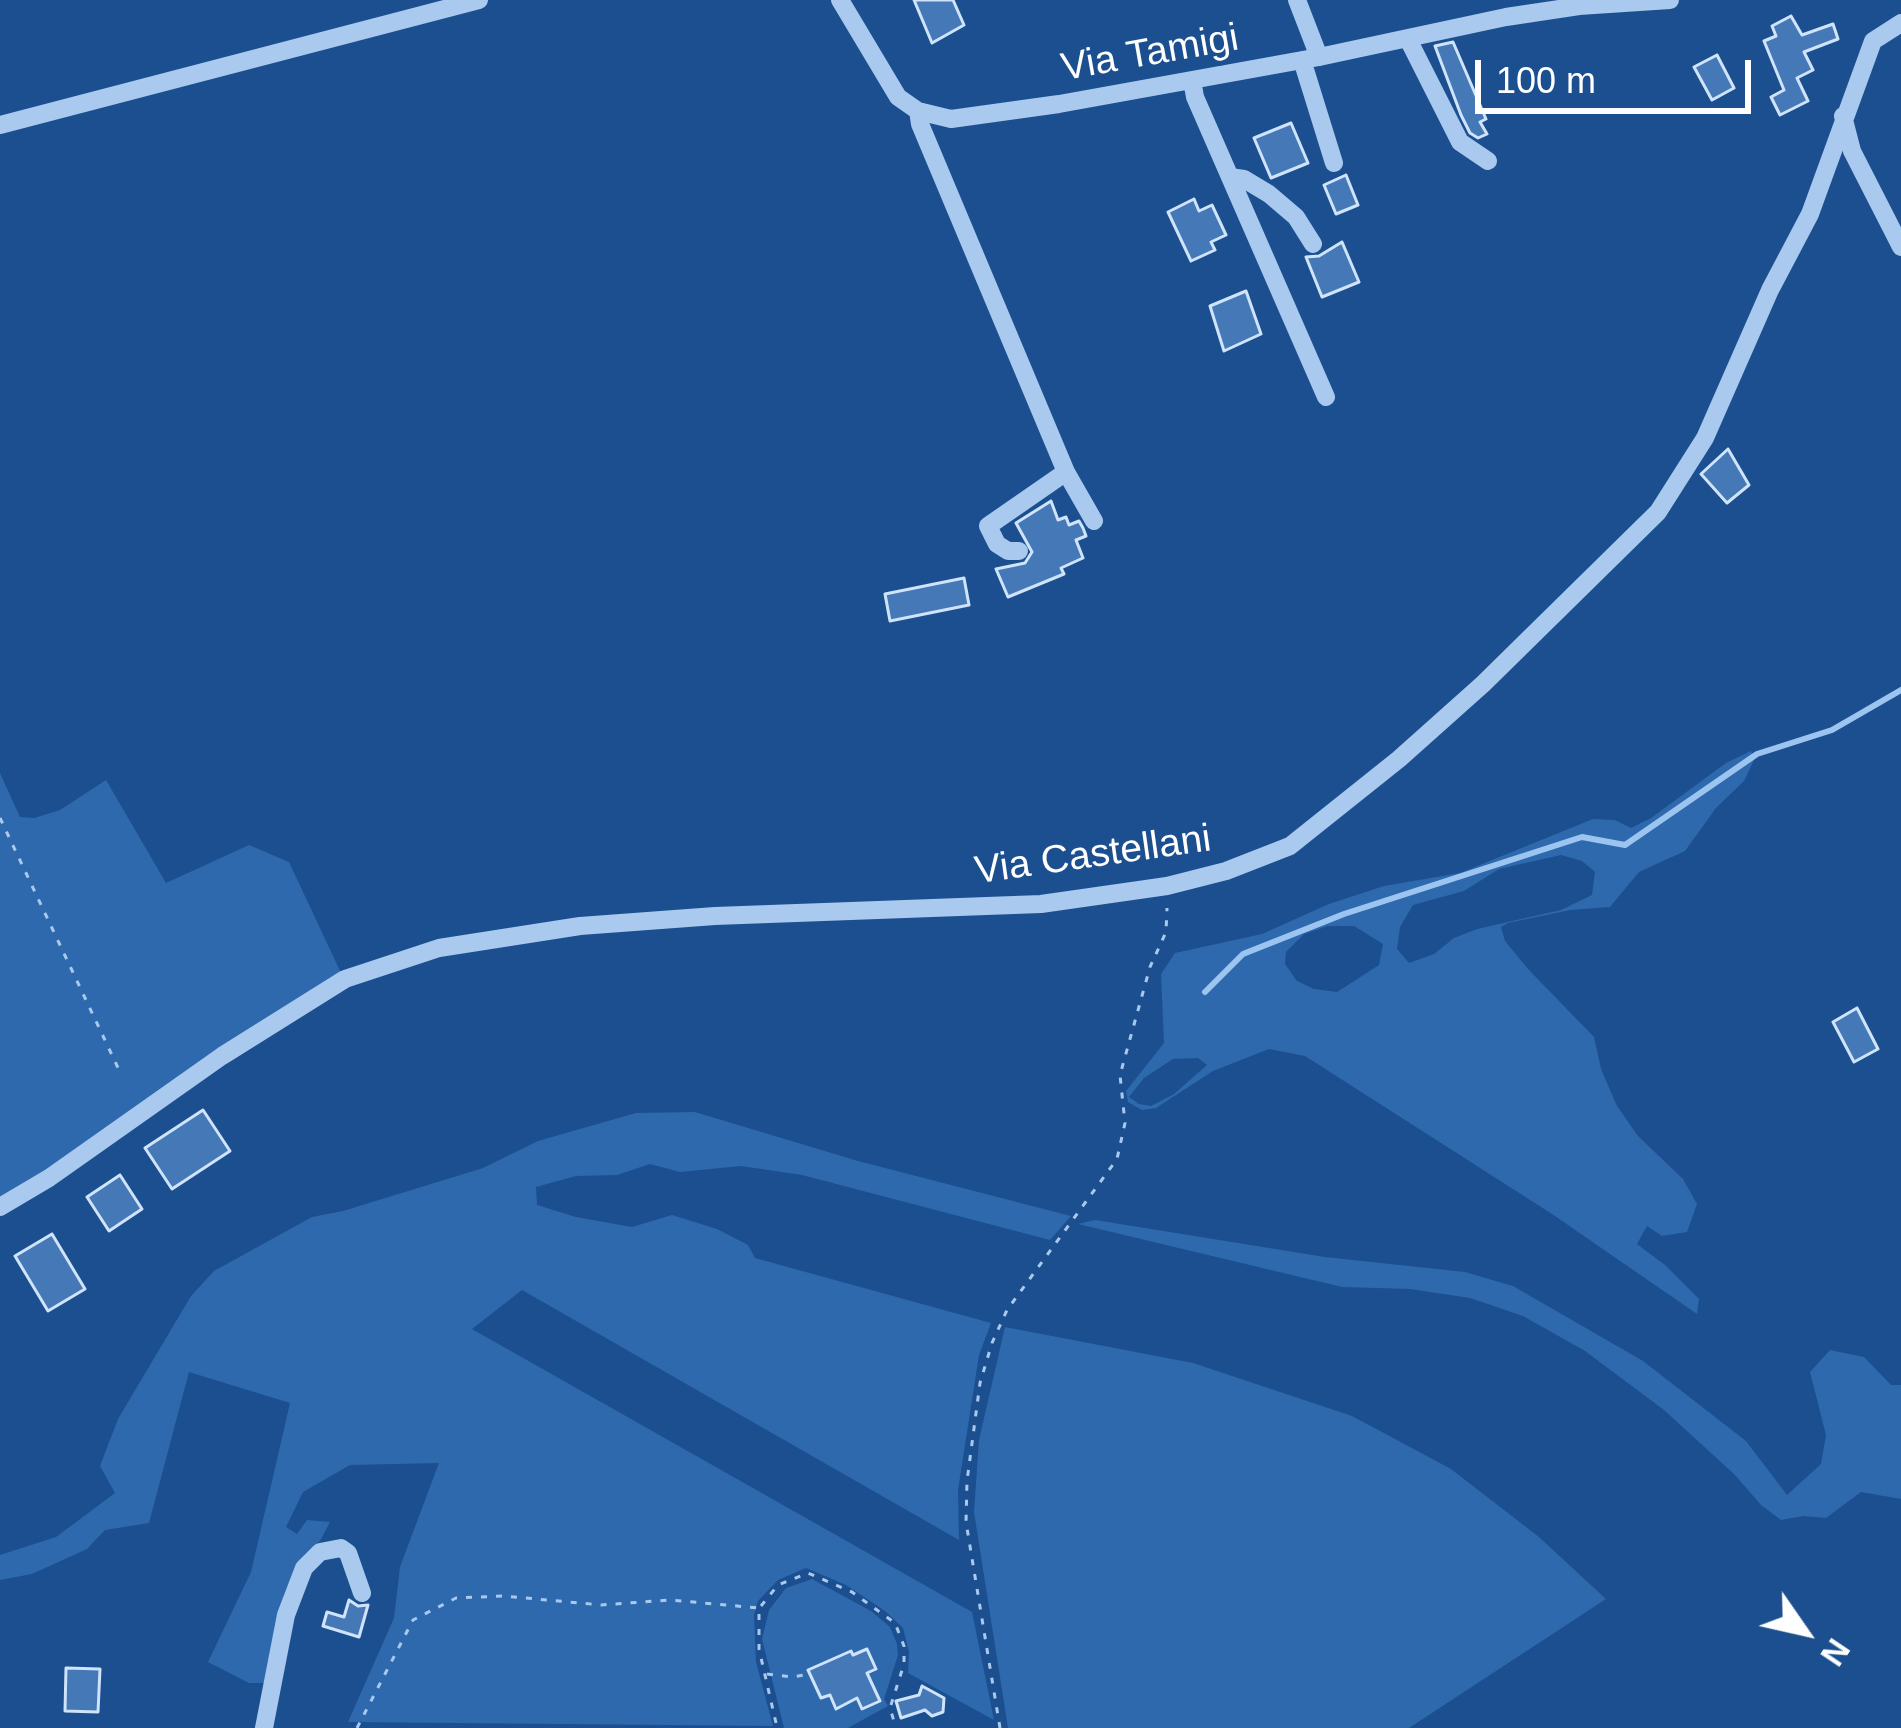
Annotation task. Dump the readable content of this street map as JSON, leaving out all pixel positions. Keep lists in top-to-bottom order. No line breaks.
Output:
{"streets":{"street":["Via Tamigi","Via Castellani"]},"scale_bar":"100 m","north":"bottom right"}
